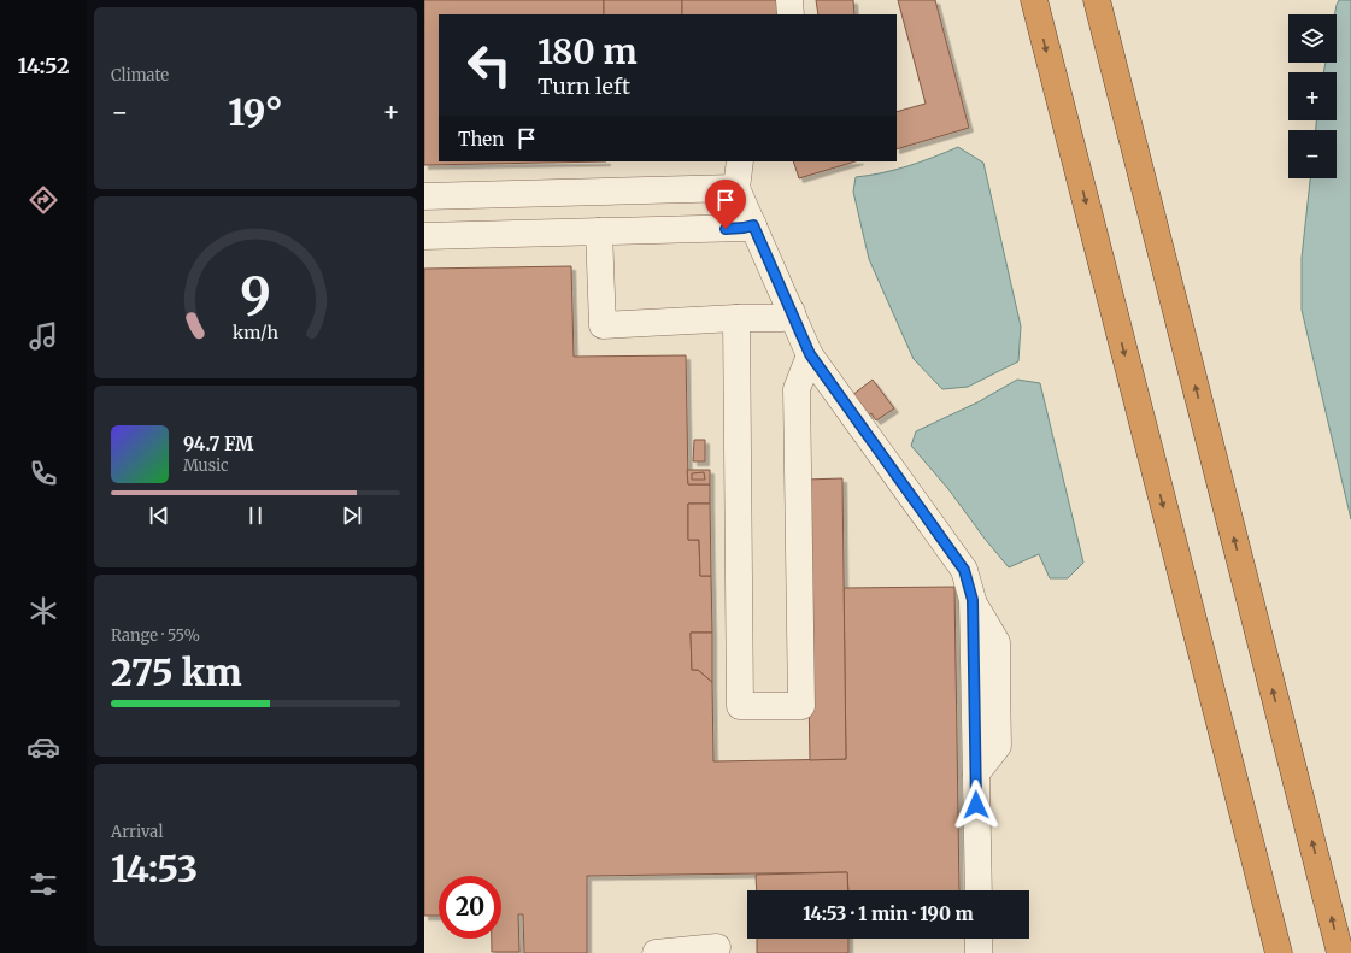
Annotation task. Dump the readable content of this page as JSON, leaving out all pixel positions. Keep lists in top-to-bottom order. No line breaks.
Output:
{"page":{"tabs":"14:52","tile":["Climate",["Range · 55%","275 km"],["Arrival","14:53"]],"map_buttons":["+","−"],"turn":["180 m","Turn left"],"heat":["−","19°","+"],"then":"Then","song":["94.7 FM","Music"],"limit":"20","trip":"14:53 · 1 min · 190 m","gauge":["9","km/h"]}}
